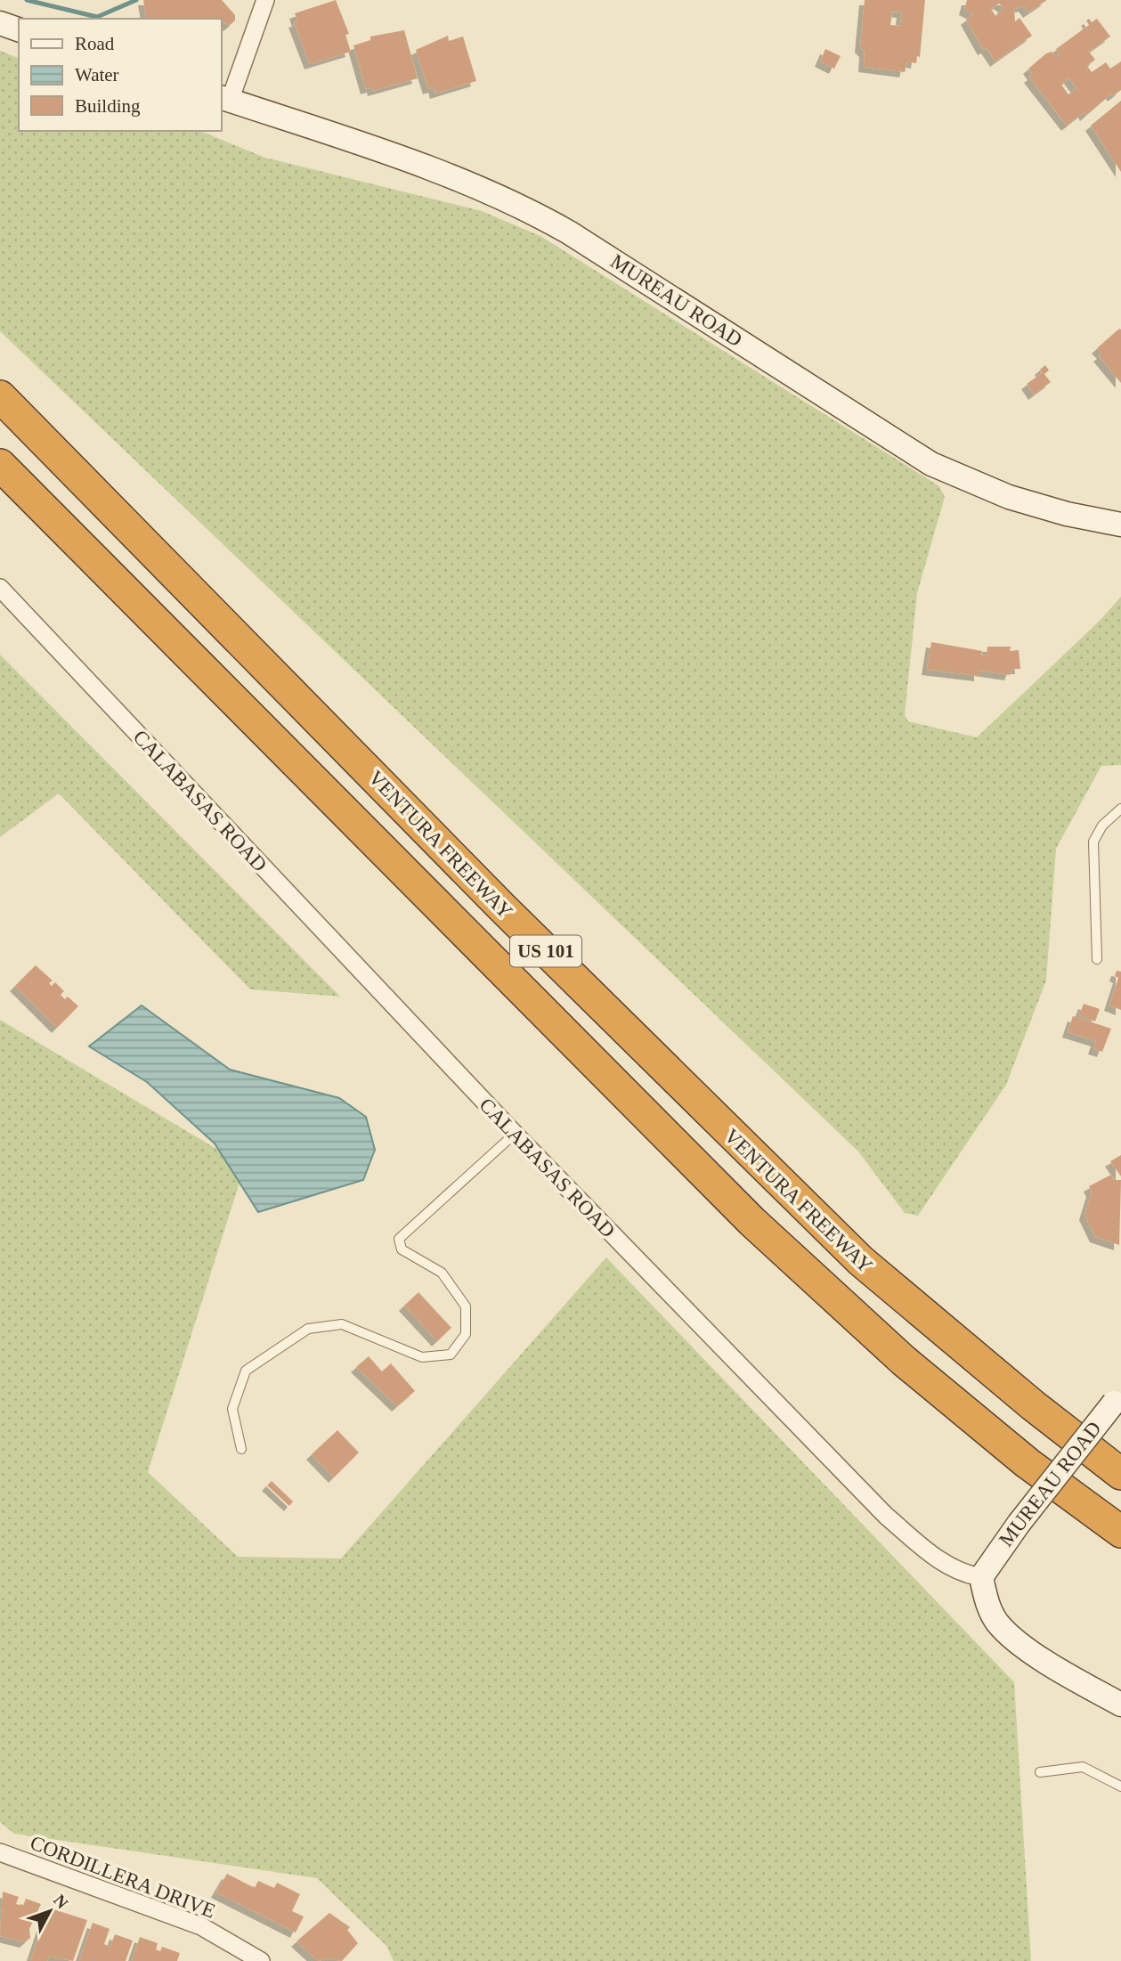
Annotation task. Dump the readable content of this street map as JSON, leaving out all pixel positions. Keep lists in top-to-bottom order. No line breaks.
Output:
{"streets":{"highway":["VENTURA FREEWAY","US 101"],"main road":["MUREAU ROAD"],"street":["CALABASAS ROAD","CORDILLERA DRIVE"]},"crossings":[["MUREAU ROAD","CALABASAS ROAD"]],"legend":["Road","Water","Building"],"north":"top right"}
